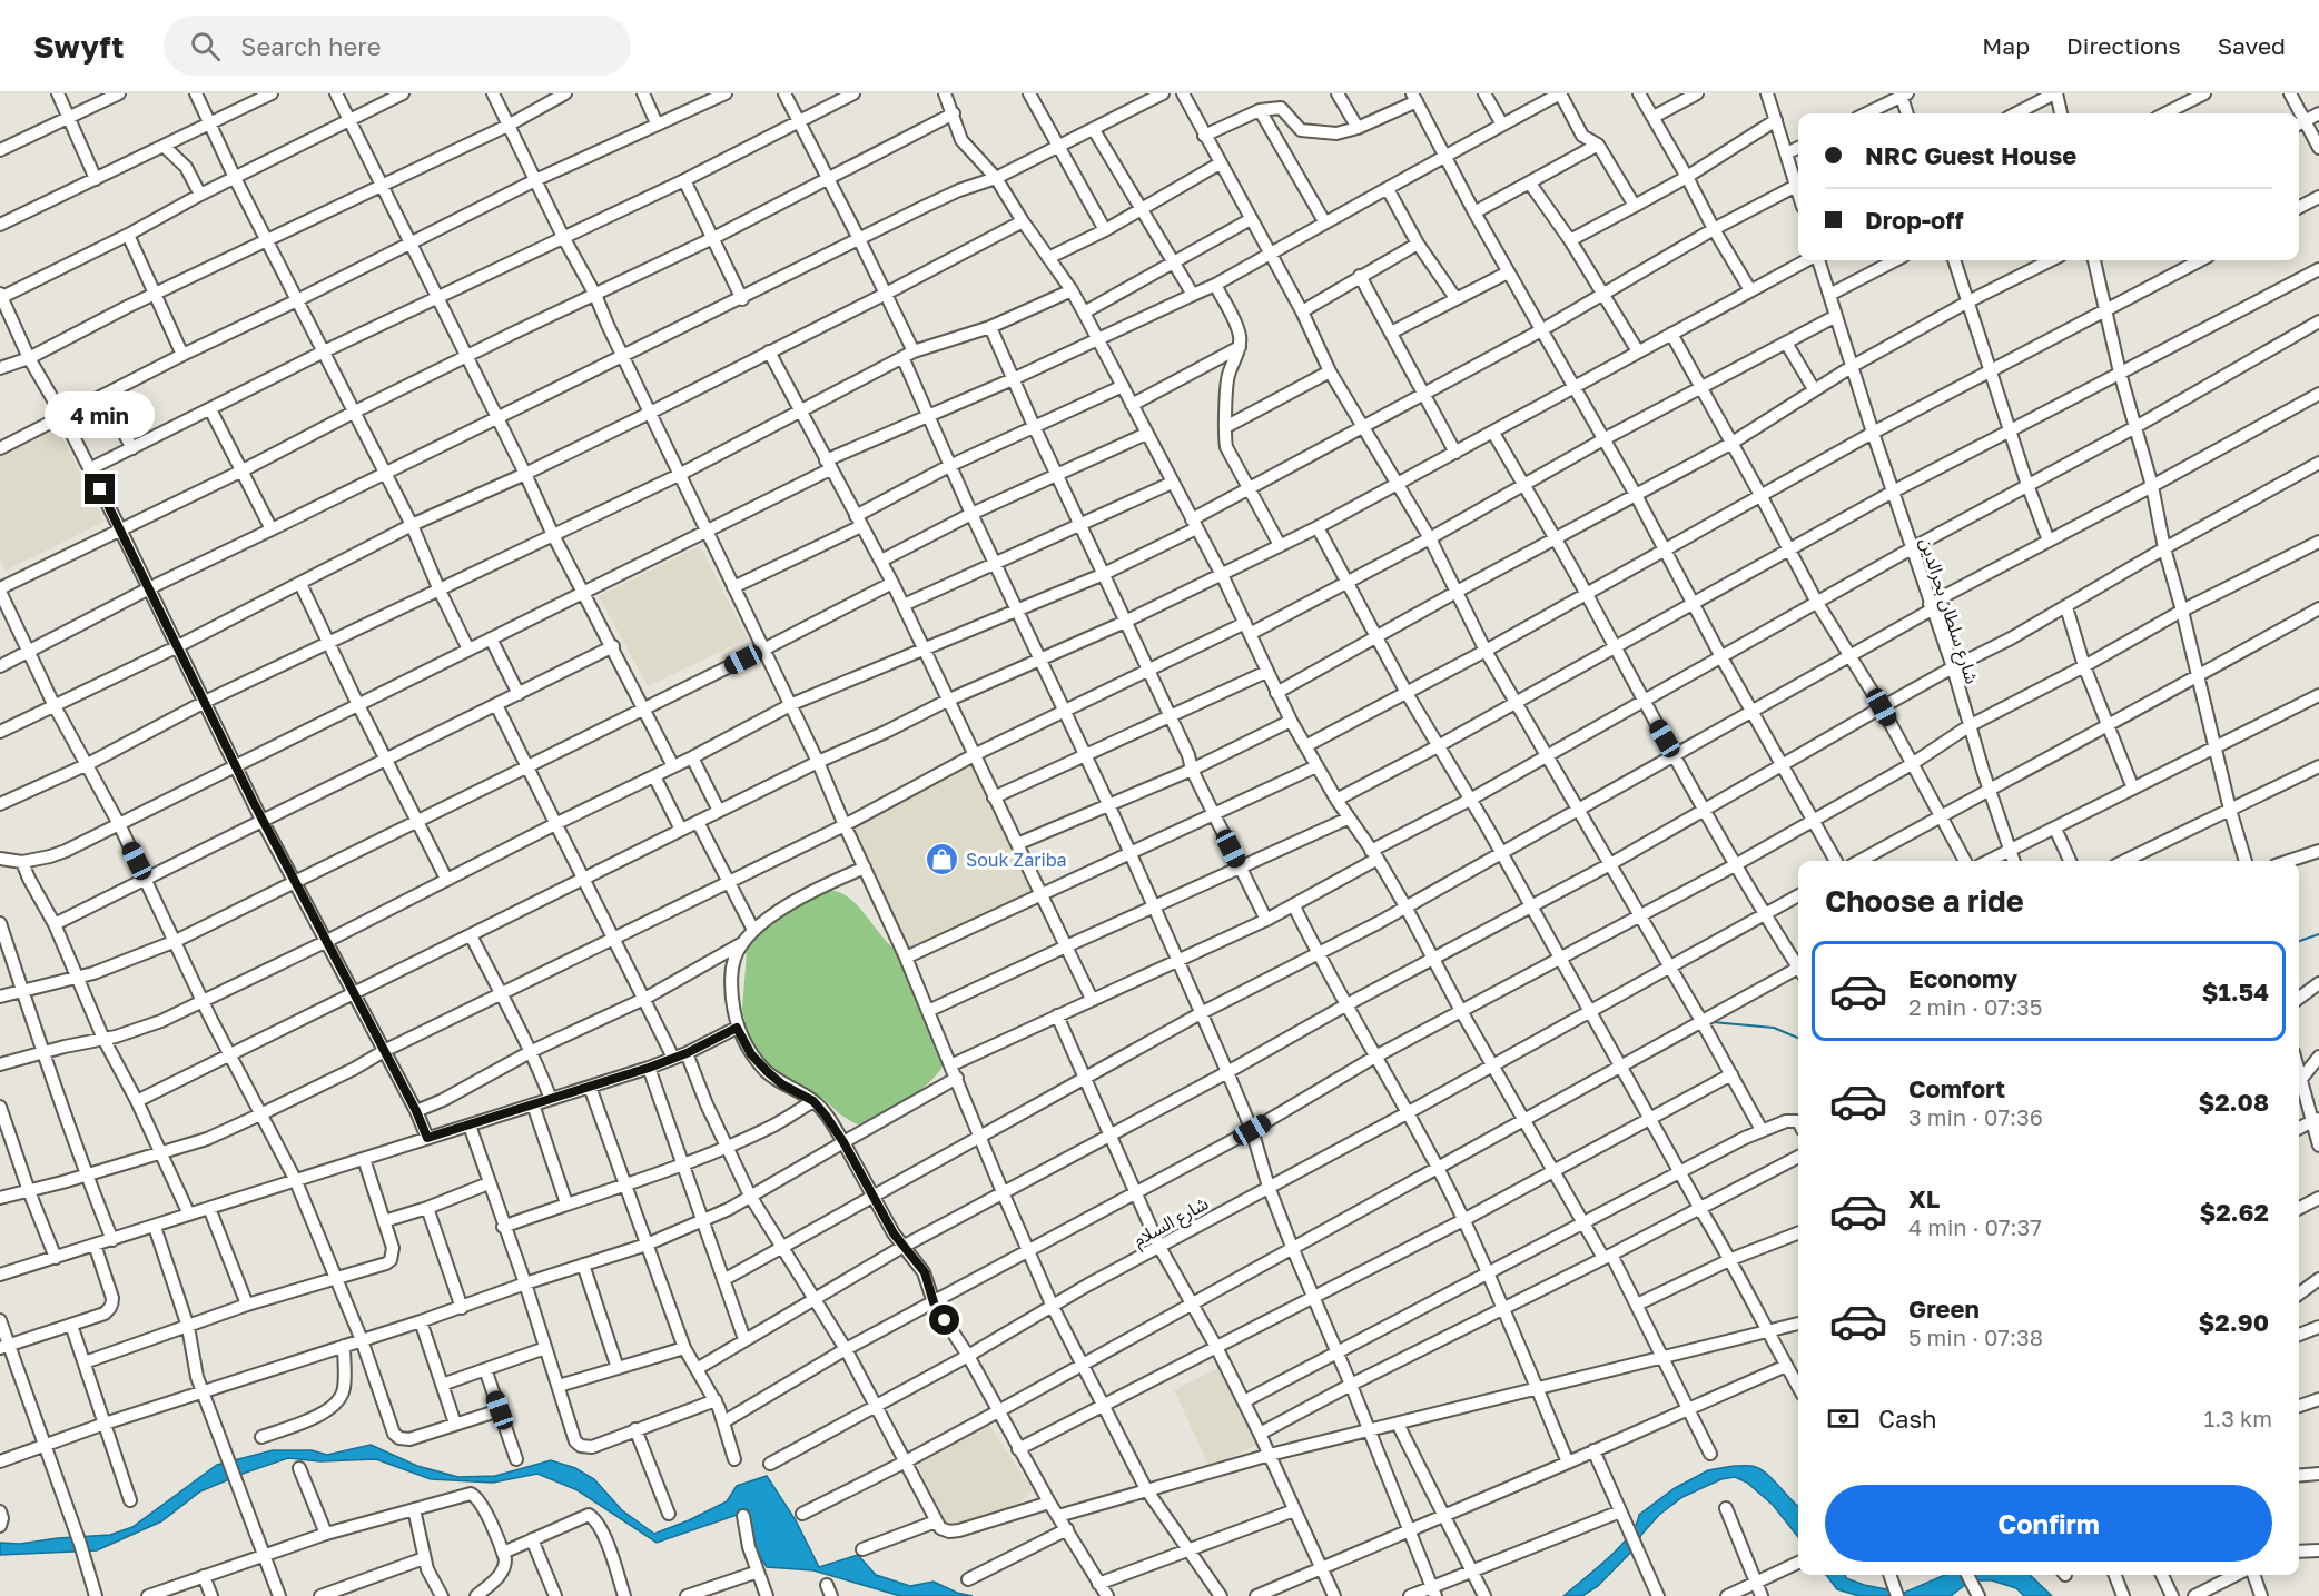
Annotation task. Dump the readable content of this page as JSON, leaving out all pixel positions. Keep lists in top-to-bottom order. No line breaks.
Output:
{"streets":{"street":["شارع سلطان بحرالدين","شارع السلام"]},"places":{"shop":["Souk Zariba"]},"page":{"header":"Swyft","search":"Search here","nav":["Map","Directions","Saved"],"banner":["NRC Guest House","Drop-off"],"bubble":"4 min","heading":"Choose a ride","list":[{"name":"Economy","note":"2 min · 07:35","value":"$1.54"},{"name":"Comfort","note":"3 min · 07:36","value":"$2.08"},{"name":"XL","note":"4 min · 07:37","value":"$2.62"},{"name":"Green","note":"5 min · 07:38","value":"$2.90"}],"pay":["Cash","1.3 km"],"buttons":"Confirm"}}
